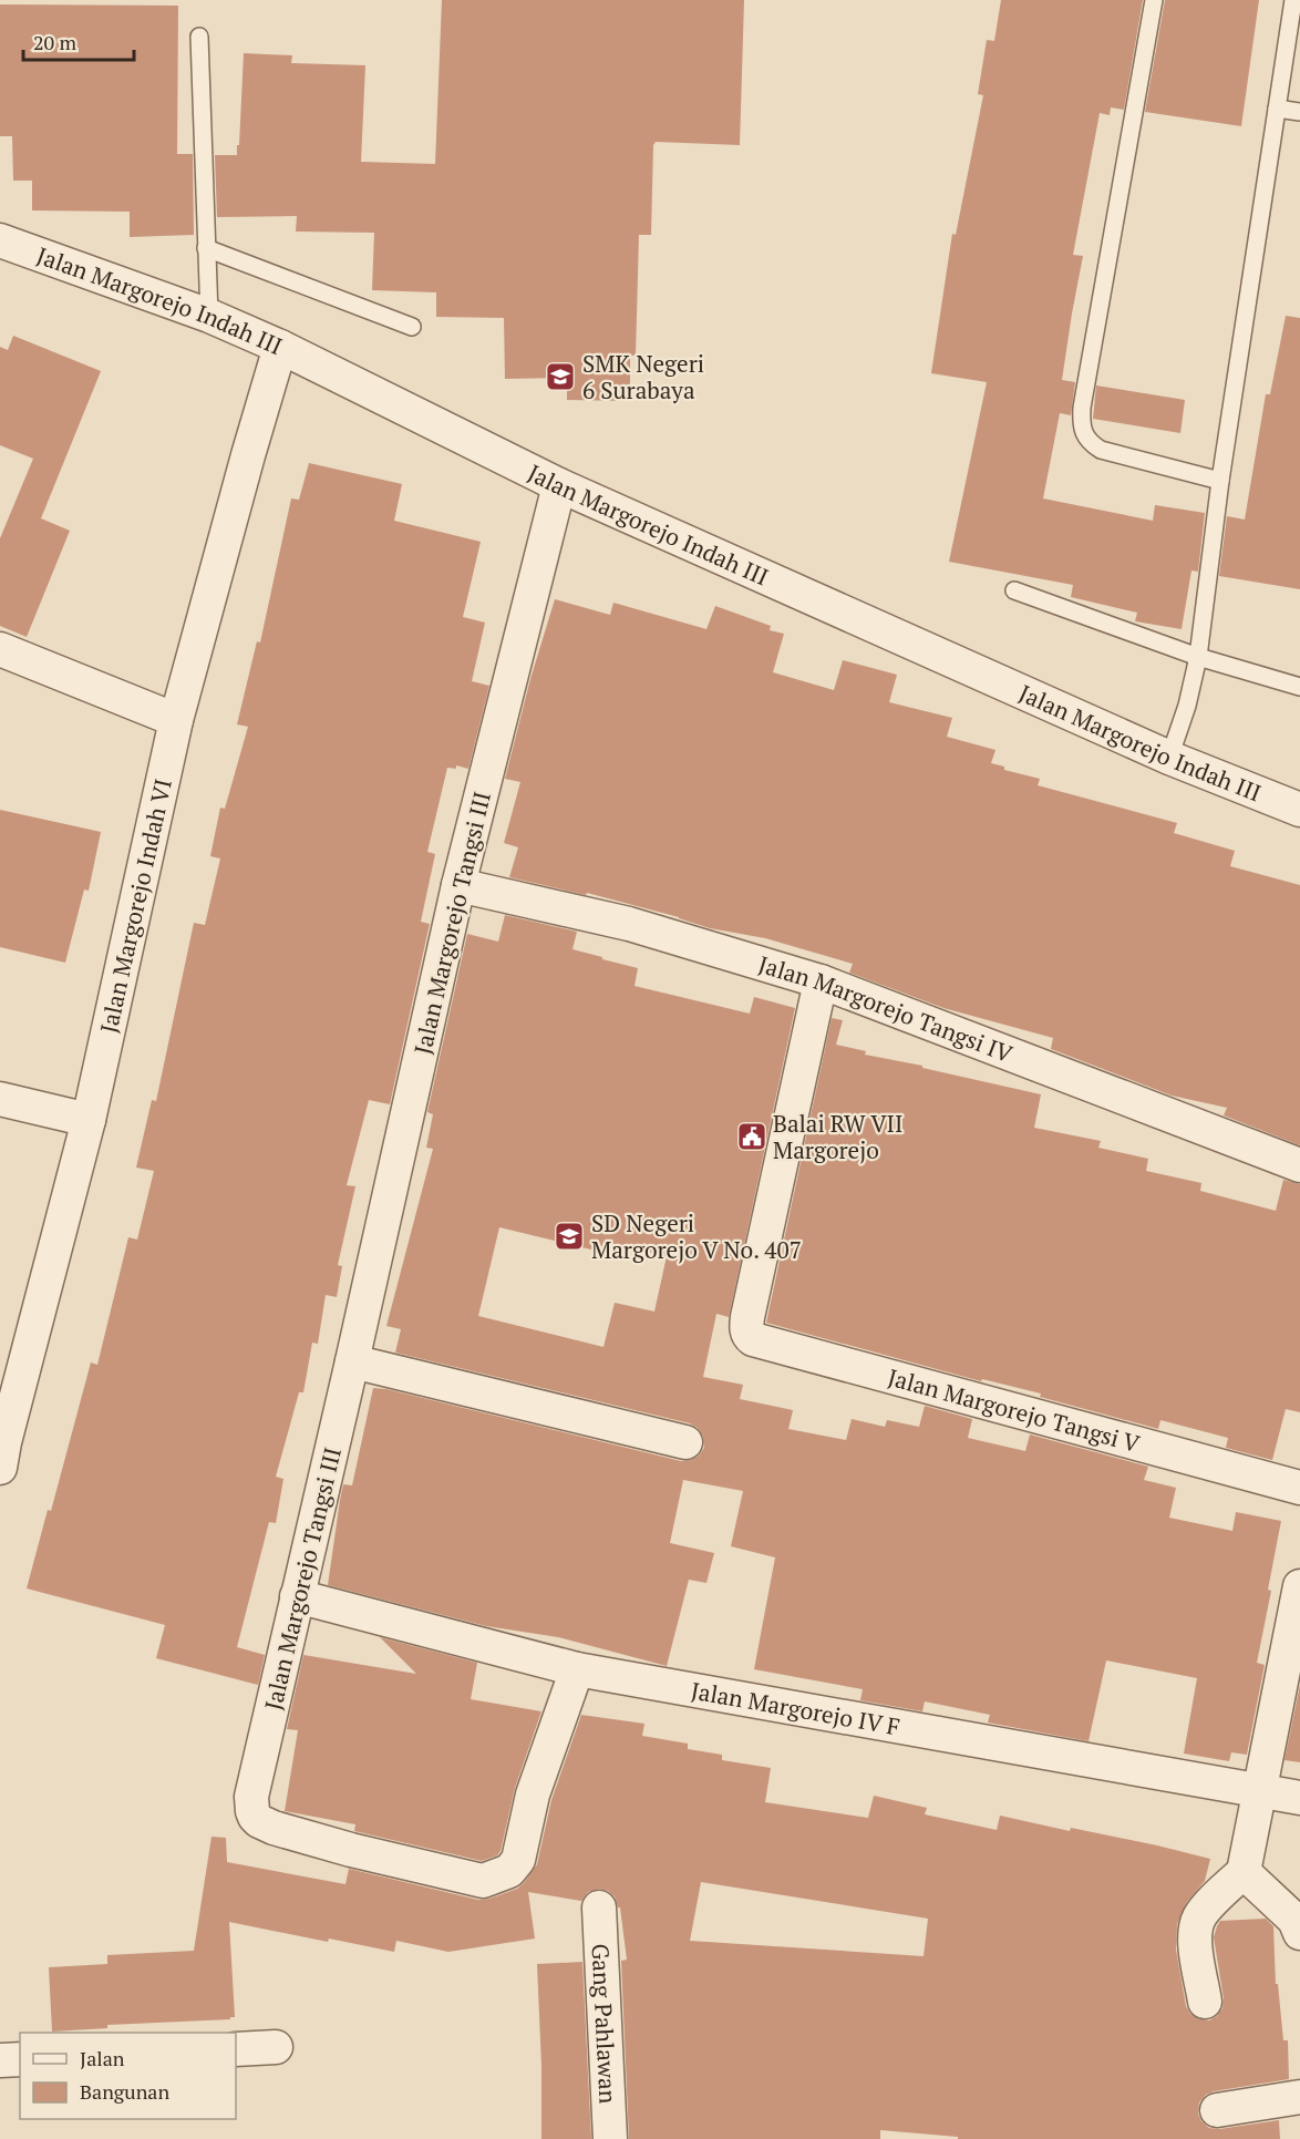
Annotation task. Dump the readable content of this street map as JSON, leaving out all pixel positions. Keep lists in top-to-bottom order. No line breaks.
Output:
{"streets":{"street":["Jalan Margorejo Indah III","Jalan Margorejo Indah VI","Jalan Margorejo Tangsi III","Jalan Margorejo Tangsi IV","Jalan Margorejo Tangsi V","Jalan Margorejo IV F","Gang Pahlawan"]},"crossings":[["Jalan Margorejo Indah III","Jalan Margorejo Indah VI"],["Jalan Margorejo Indah III","Jalan Margorejo Tangsi III"],["Jalan Margorejo Tangsi III","Jalan Margorejo Tangsi IV"],["Jalan Margorejo Tangsi III","Jalan Margorejo IV F"],["Jalan Margorejo Tangsi IV","Jalan Margorejo Tangsi V"]],"places":{"school or university":["SMK Negeri 6 Surabaya","SD Negeri Margorejo V No. 407"],"public building":["Balai RW VII Margorejo"]},"legend":["Jalan","Bangunan"],"scale_bar":"20 m"}
